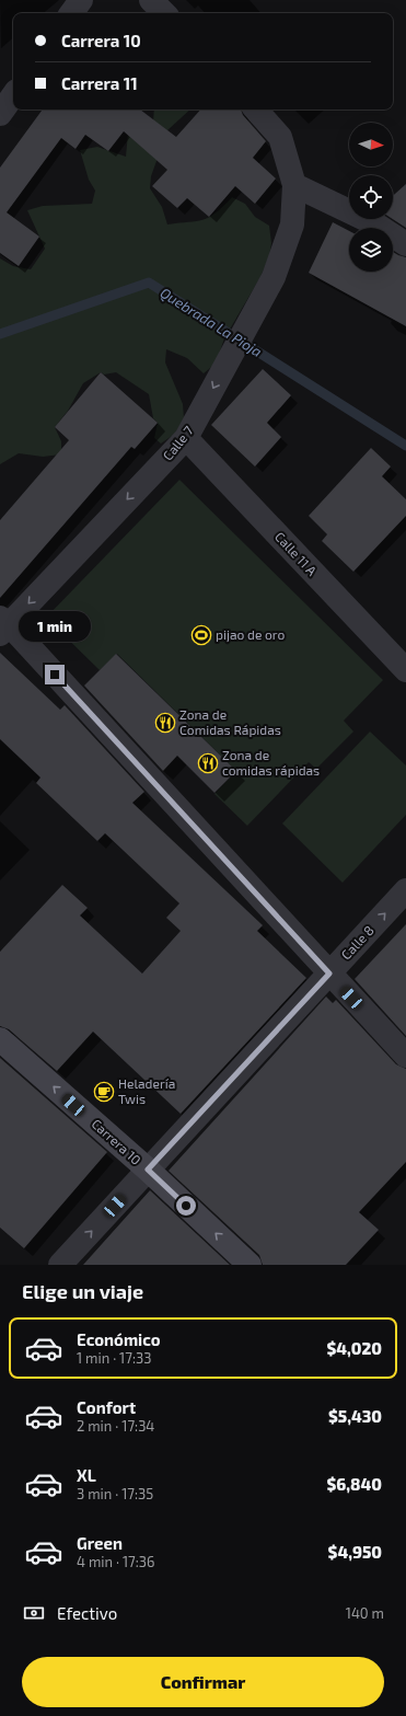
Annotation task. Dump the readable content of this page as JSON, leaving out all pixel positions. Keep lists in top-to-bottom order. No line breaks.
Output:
{"streets":{"main road":["Carrera 10"],"street":["Calle 7","Calle 11 A","Calle 8"]},"crossings":[["Calle 7","Calle 11 A"],["Calle 8","Carrera 10"]],"one_way":["Calle 7","Calle 8","Carrera 10"],"water":["Quebrada La Pioja"],"places":{"sports":["pijao de oro"],"restaurant":["Zona de Comidas Rápidas","Zona de comidas rápidas"],"cafe":["Heladería Twis"]},"north":"right","page":{"banner":["Carrera 10","Carrera 11"],"bubble":"1 min","heading":"Elige un viaje","list":[{"name":"Económico","note":"1 min · 17:33","value":"$4,020"},{"name":"Confort","note":"2 min · 17:34","value":"$5,430"},{"name":"XL","note":"3 min · 17:35","value":"$6,840"},{"name":"Green","note":"4 min · 17:36","value":"$4,950"}],"pay":["Efectivo","140 m"],"buttons":"Confirmar"}}
